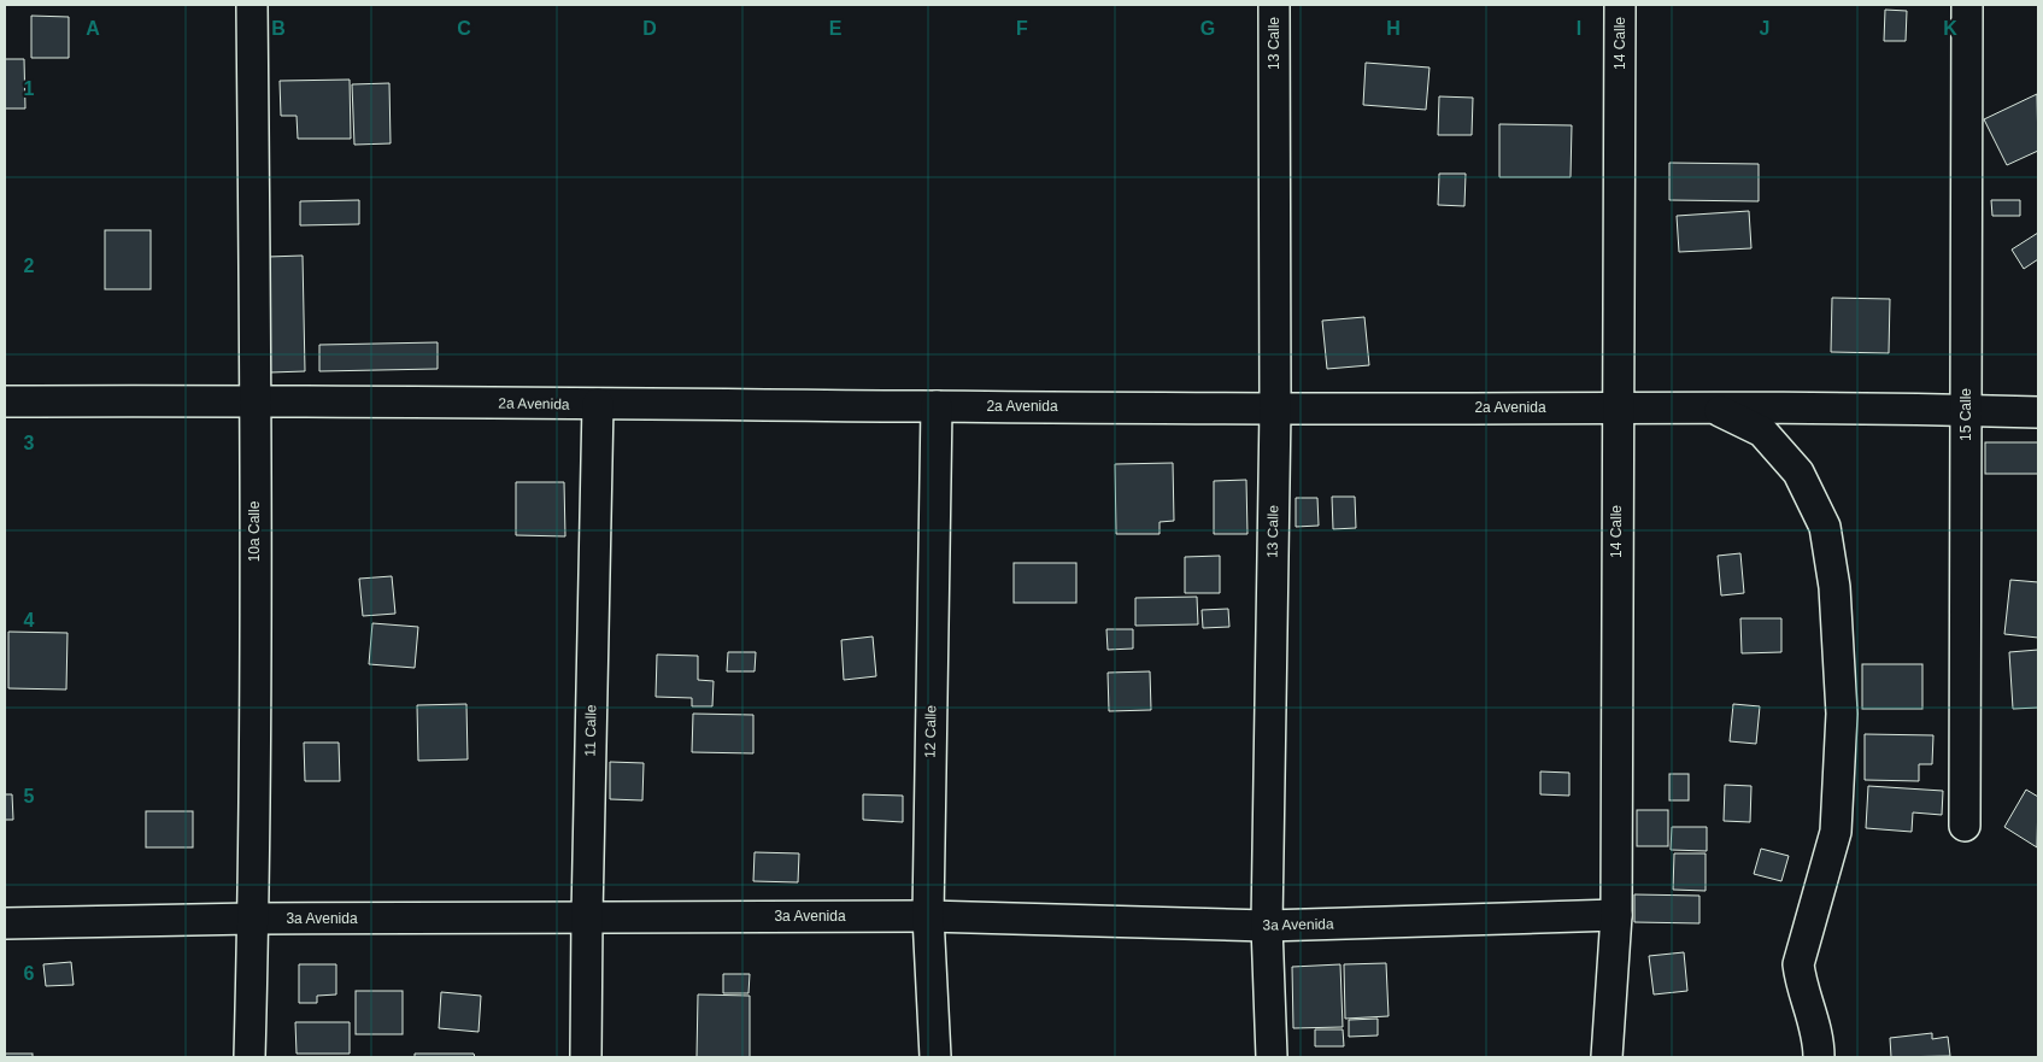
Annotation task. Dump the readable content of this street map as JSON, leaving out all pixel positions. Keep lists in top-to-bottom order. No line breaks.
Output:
{"streets":{"street":["13 Calle","14 Calle","2a Avenida","15 Calle","10a Calle","11 Calle","12 Calle","3a Avenida"]},"crossings":[["13 Calle","2a Avenida"],["13 Calle","3a Avenida"],["14 Calle","2a Avenida"],["14 Calle","3a Avenida"],["2a Avenida","15 Calle"],["2a Avenida","10a Calle"],["2a Avenida","11 Calle"],["2a Avenida","12 Calle"],["10a Calle","3a Avenida"],["11 Calle","3a Avenida"],["12 Calle","3a Avenida"]],"grid":{"columns":["A","B","C","D","E","F","G","H","I","J","K"],"rows":["1","2","3","4","5","6"]}}
